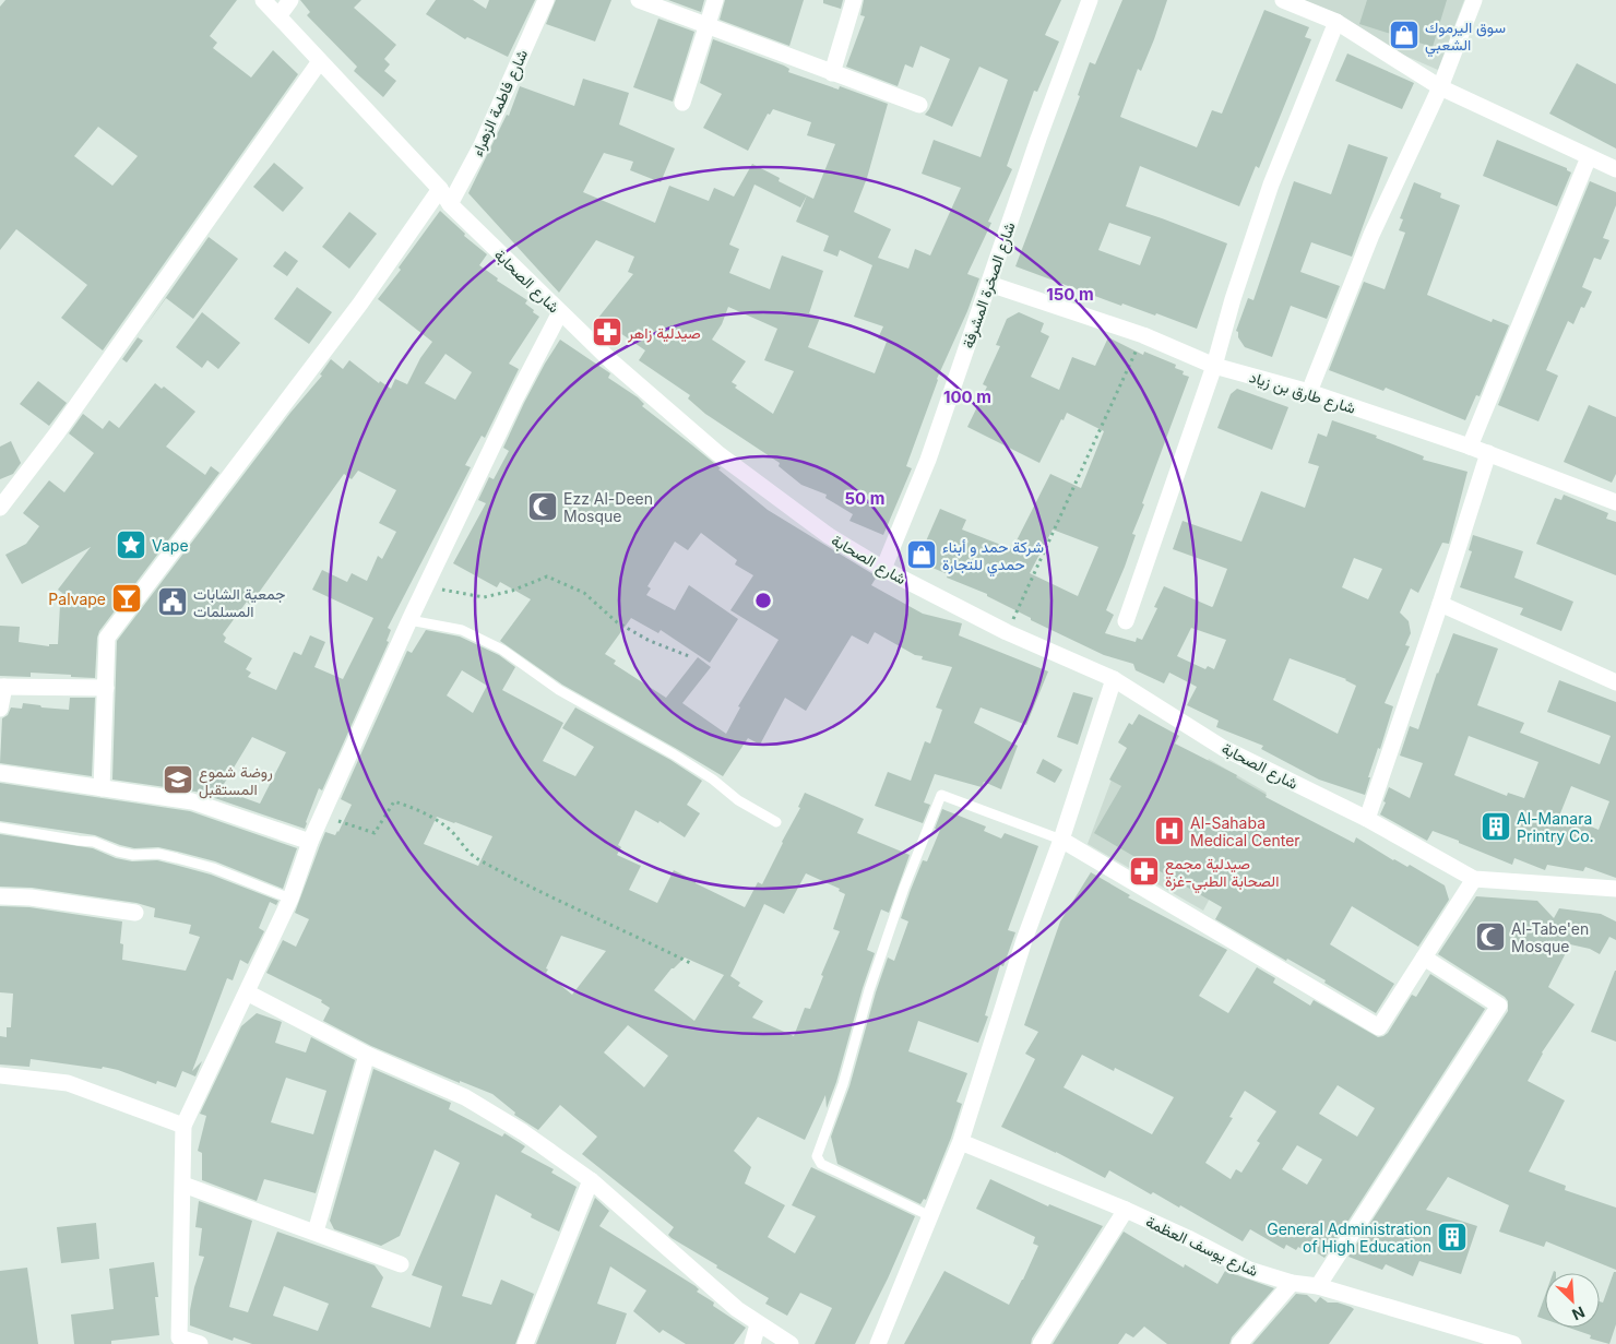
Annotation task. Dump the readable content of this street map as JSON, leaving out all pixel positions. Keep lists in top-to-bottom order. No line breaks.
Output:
{"streets":{"street":["شارع فاطمة الزهراء","شارع الصحابة","شارع الصخرة المشرفة","شارع طارق بن زياد","شارع يوسف العظمة"]},"crossings":[["شارع فاطمة الزهراء","شارع الصحابة"],["شارع الصحابة","شارع الصخرة المشرفة"],["شارع الصخرة المشرفة","شارع طارق بن زياد"]],"places":{"shop":["سوق اليرموك الشعبي","شركة حمد و أبناء حمدي للتجارة"],"pharmacy":["صيدلية زاهر","صيدلية مجمع الصحابة الطبي-غزة"],"mosque":["Ezz Al-Deen Mosque","Al-Tabe'en Mosque"],"place":["Vape"],"bar":["Palvape"],"public building":["جمعية الشابات المسلمات"],"school or university":["روضة شموع المستقبل"],"building":["Al-Manara Printry Co.","General Administration of High Education"],"hospital":["Al-Sahaba Medical Center"]},"north":"bottom right","rings":["150 m","100 m","50 m"]}
